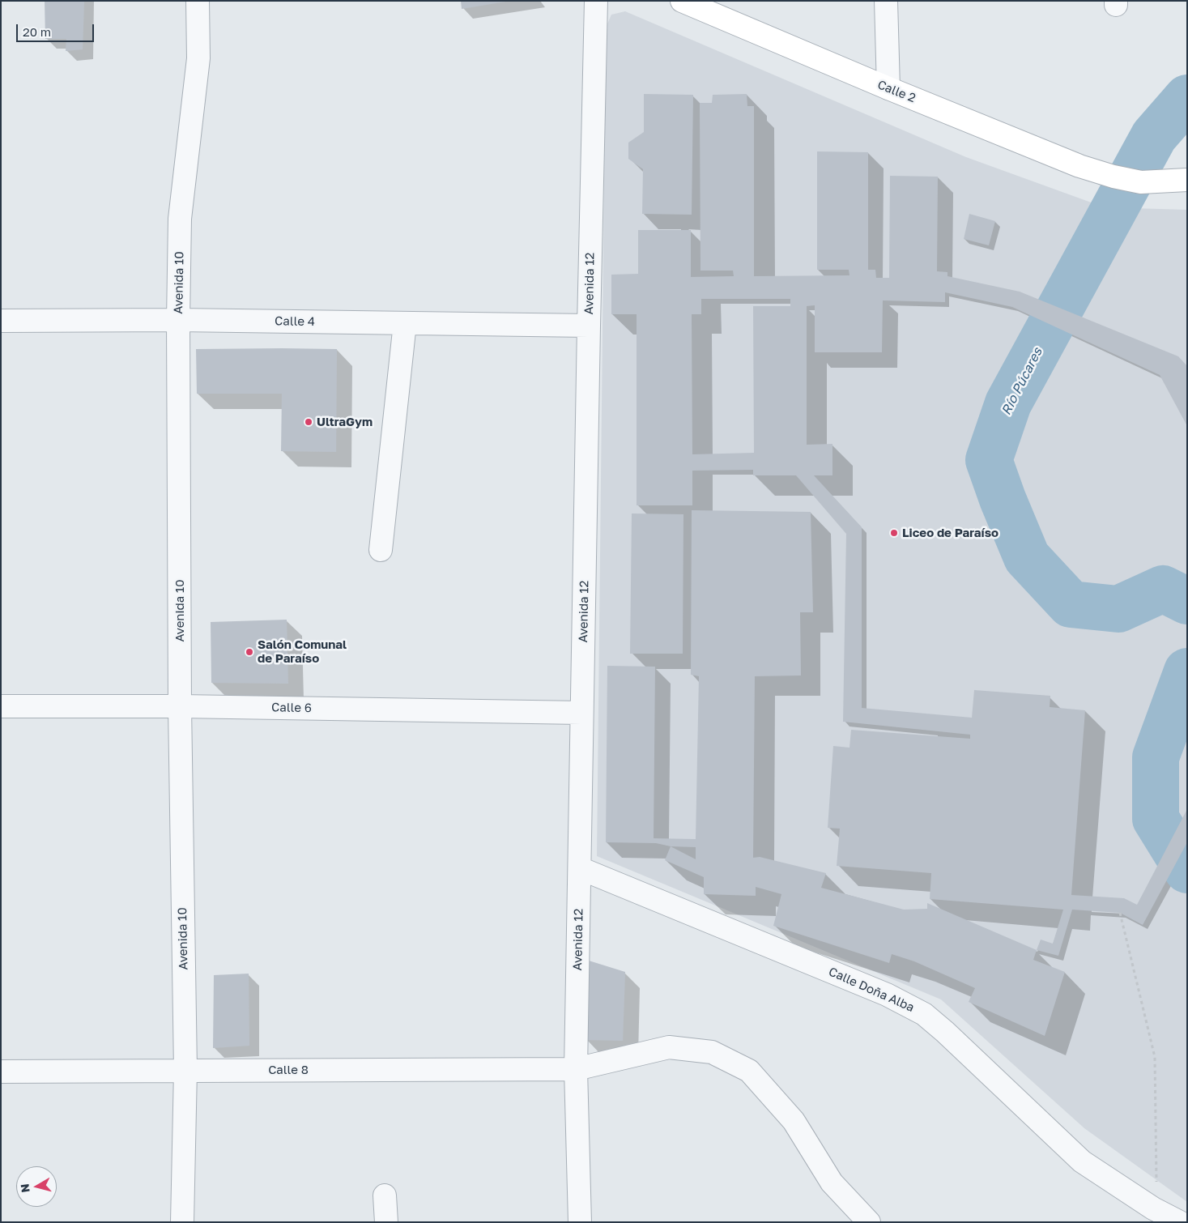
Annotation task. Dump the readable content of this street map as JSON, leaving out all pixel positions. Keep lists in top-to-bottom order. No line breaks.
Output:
{"streets":{"main road":["Calle 2"],"street":["Avenida 10","Avenida 12","Calle 4","Calle 6","Calle Doña Alba","Calle 8"]},"crossings":[["Avenida 10","Calle 4"],["Avenida 10","Calle 6"],["Avenida 10","Calle 8"],["Avenida 12","Calle 4"],["Avenida 12","Calle 6"],["Avenida 12","Calle Doña Alba"],["Avenida 12","Calle 8"]],"water":["Río Púcares"],"places":["UltraGym","Liceo de Paraíso","Salón Comunal de Paraíso"],"scale_bar":"20 m","north":"left"}
